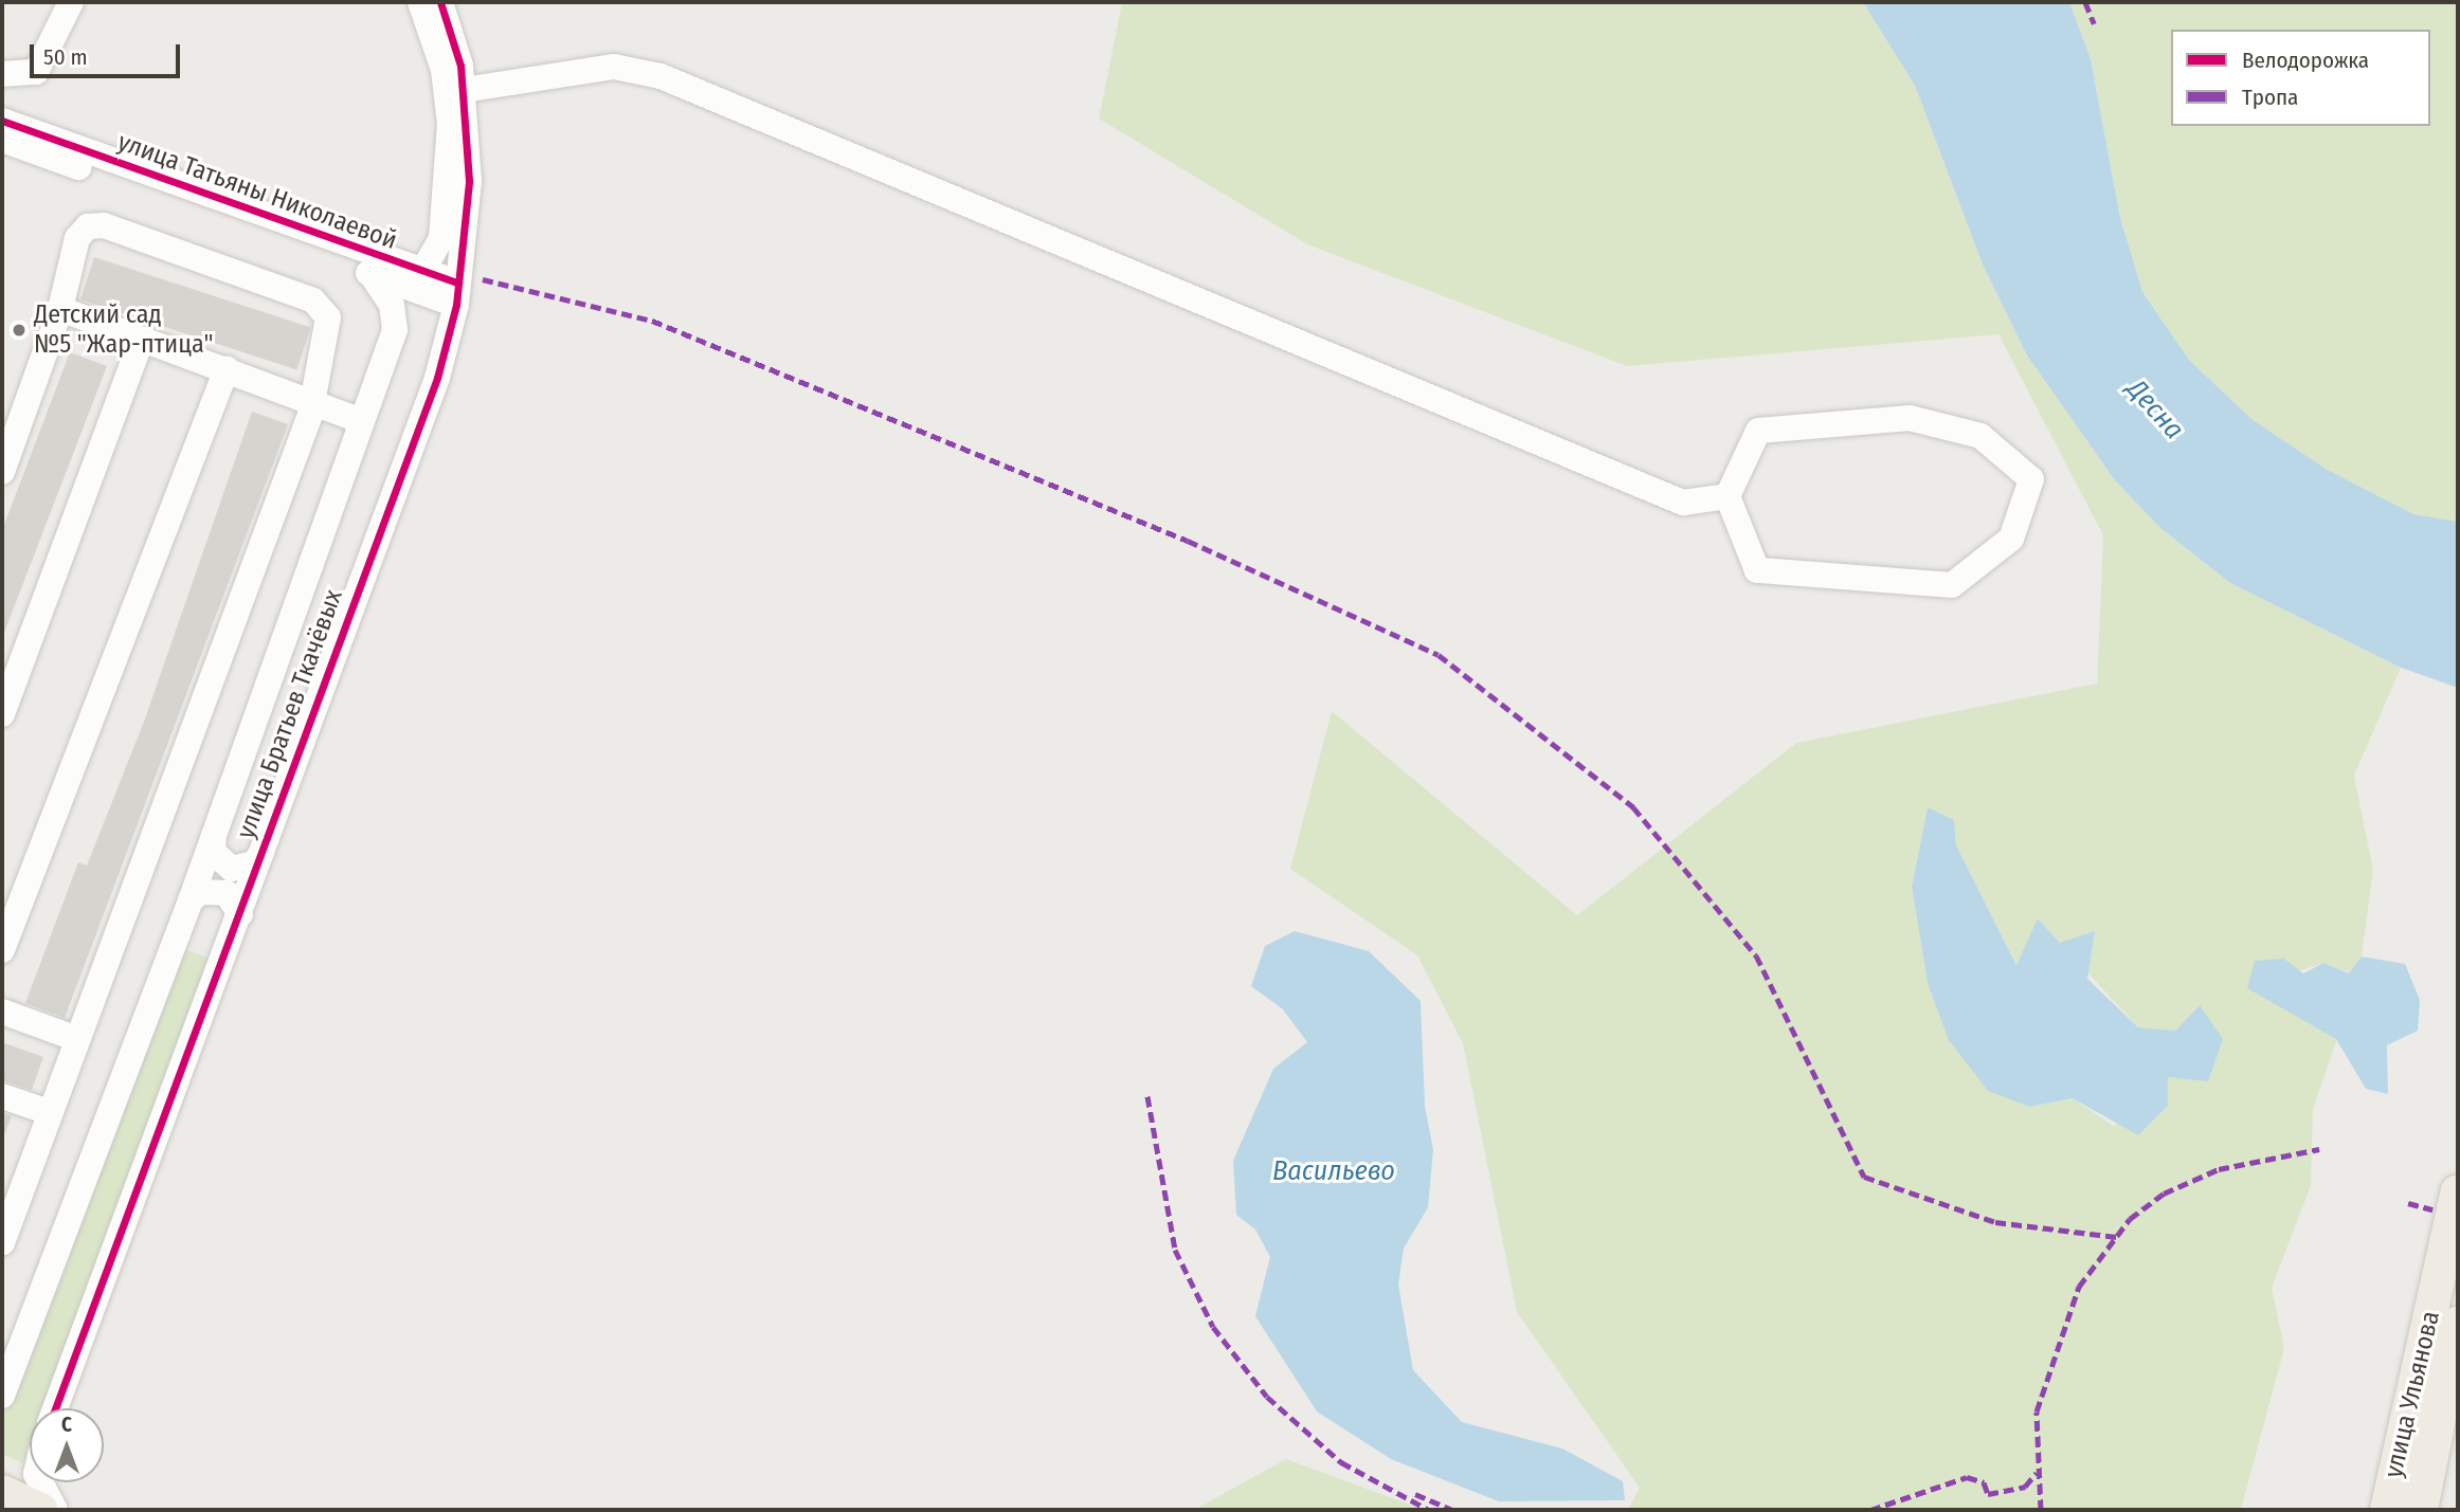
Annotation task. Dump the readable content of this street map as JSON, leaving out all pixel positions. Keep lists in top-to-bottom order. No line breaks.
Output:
{"streets":{"main road":["улица Ульянова"],"street":["улица Татьяны Николаевой","улица Братьев Ткачёвых"]},"crossings":[["улица Татьяны Николаевой","улица Братьев Ткачёвых"]],"water":["Десна","Васильево"],"places":["Детский сад №5 \"Жар-птица\""],"legend":["Велодорожка","Тропа"],"scale_bar":"50 m","north":"top"}
